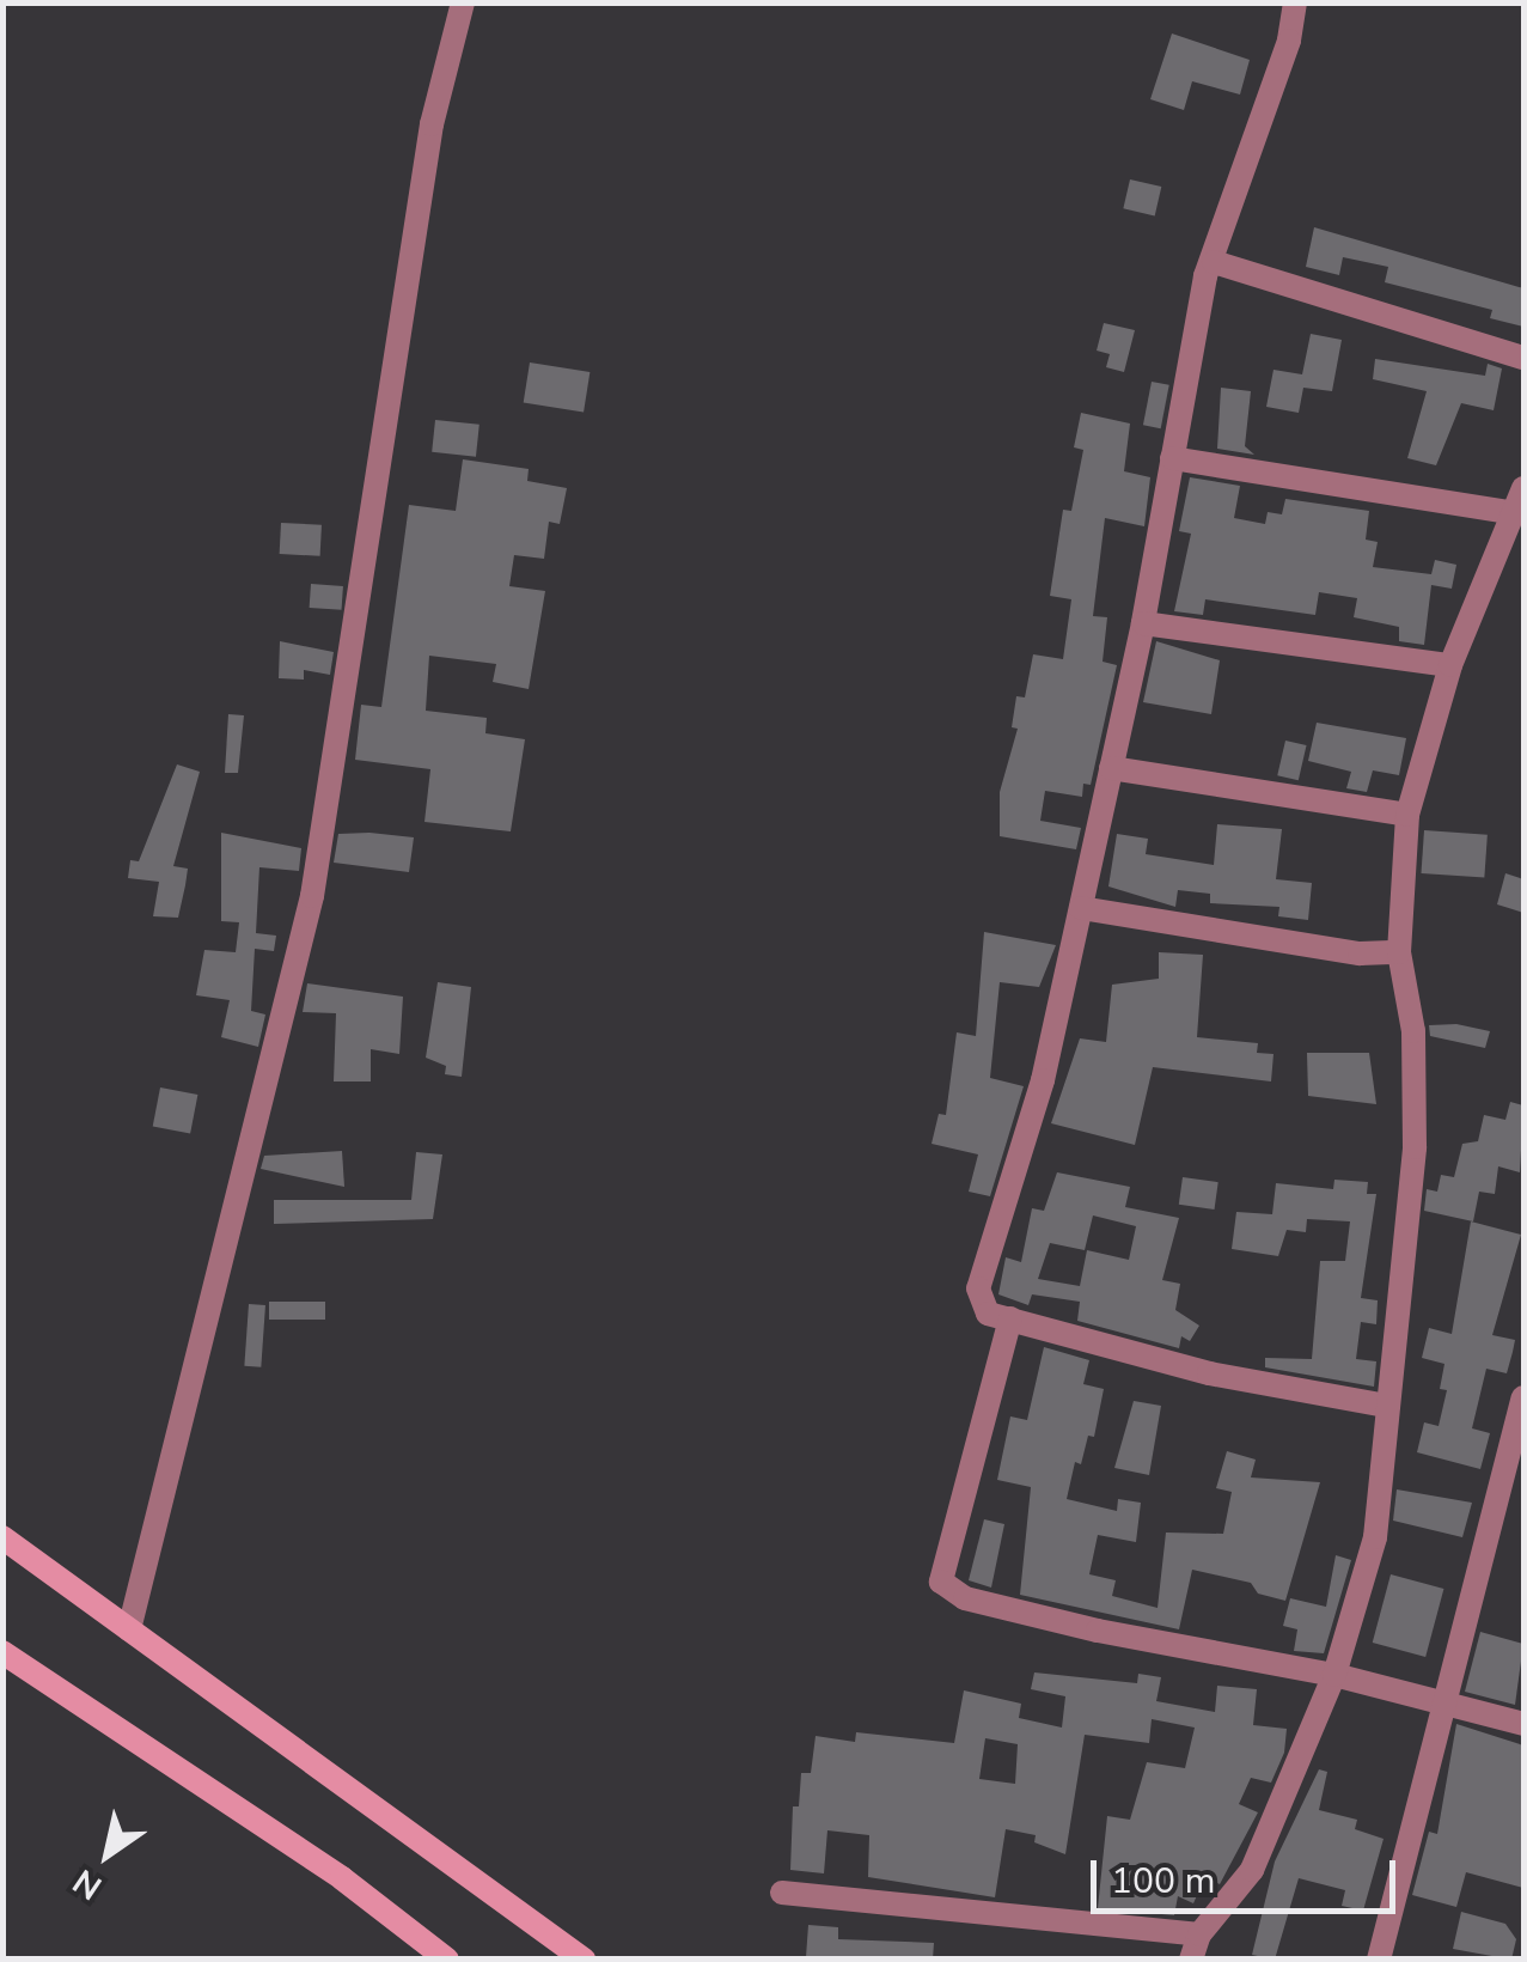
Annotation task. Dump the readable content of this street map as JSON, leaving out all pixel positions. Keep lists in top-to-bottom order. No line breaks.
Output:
{"scale_bar":"100 m","north":"bottom left"}
